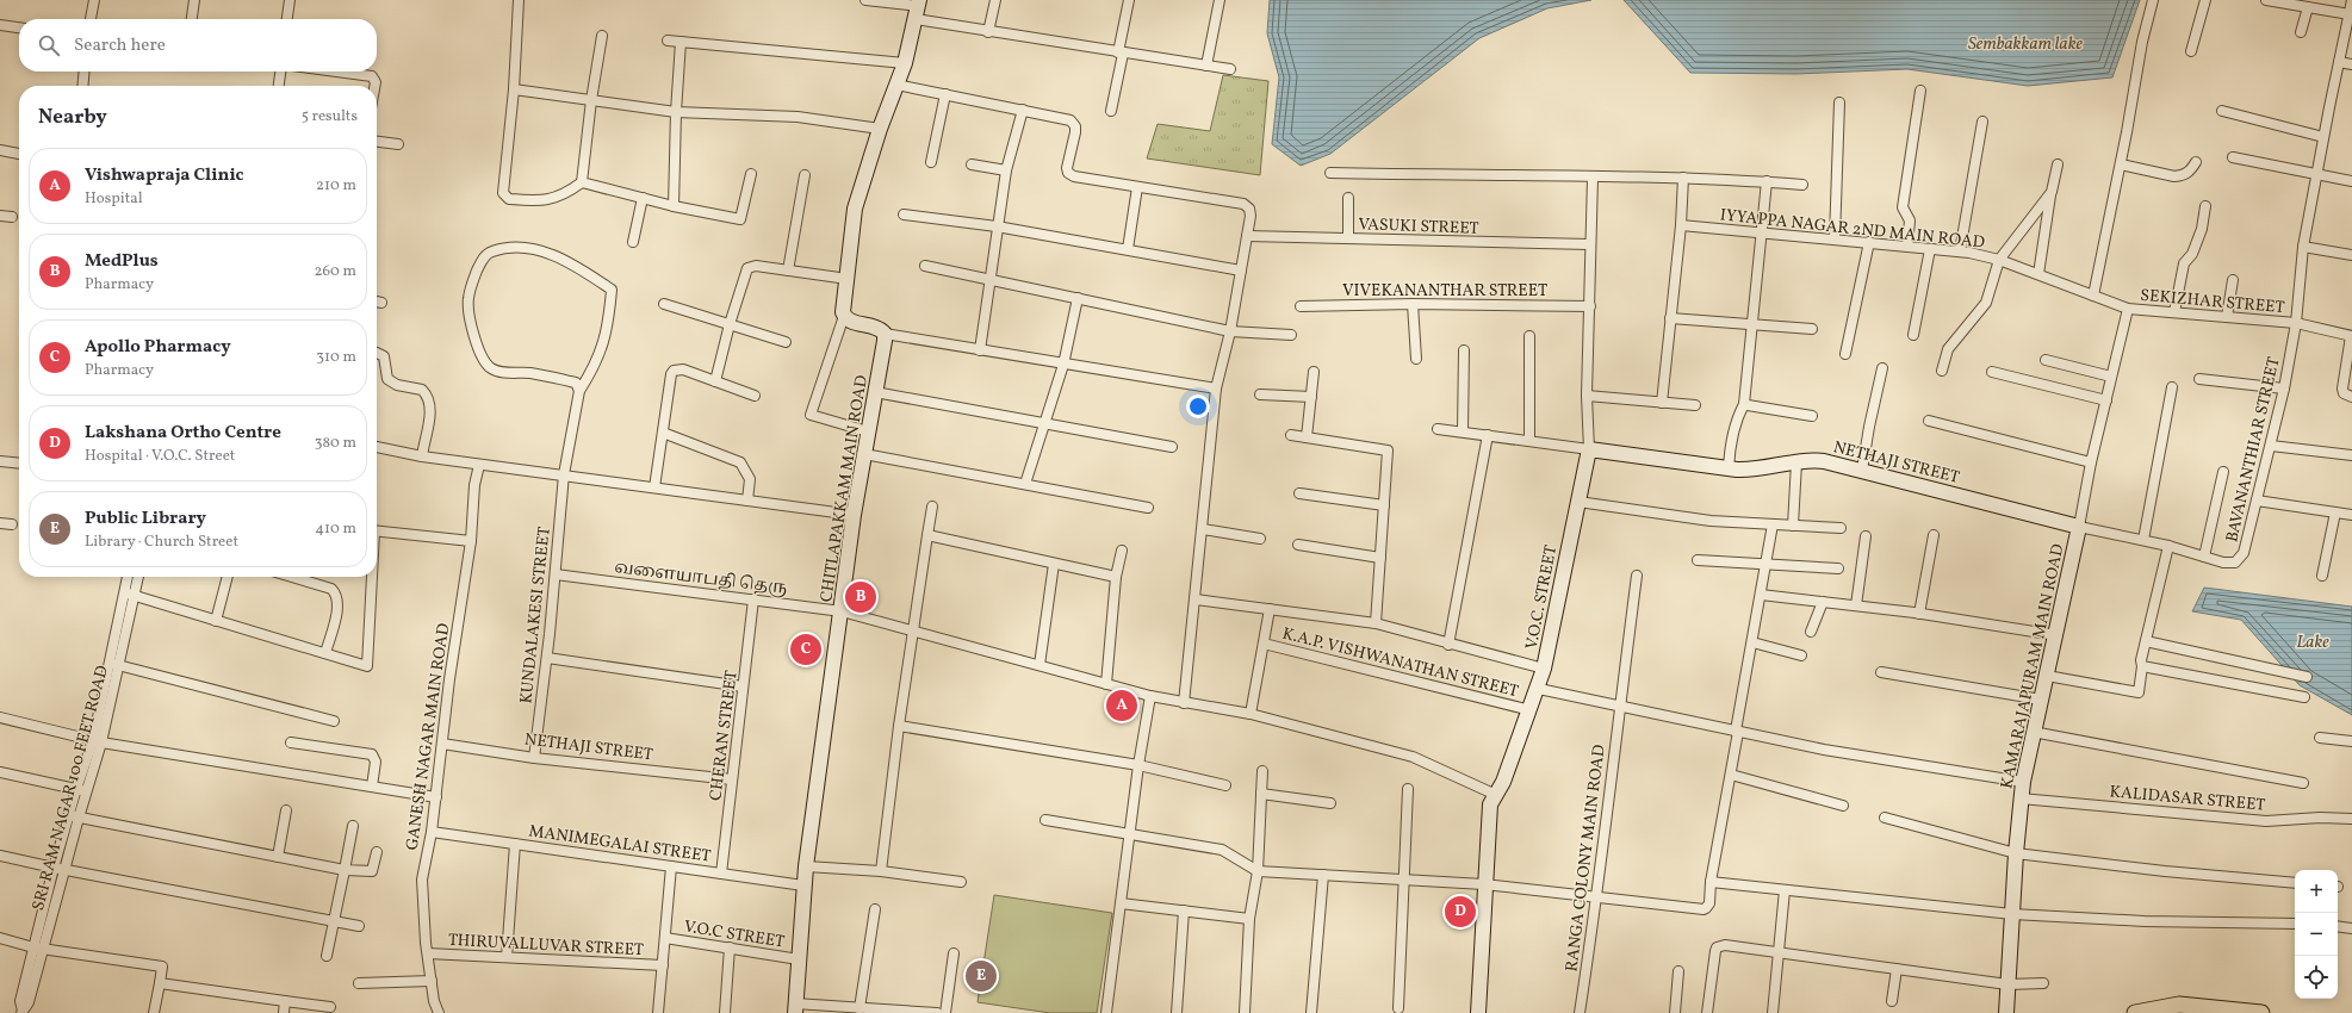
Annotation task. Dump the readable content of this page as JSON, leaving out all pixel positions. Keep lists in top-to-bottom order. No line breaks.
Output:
{"streets":{"street":["VASUKI STREET","IYYAPPA NAGAR 2ND MAIN ROAD","VIVEKANANTHAR STREET","SEKIZHAR STREET","BAVANANTHIAR STREET","NETHAJI STREET","CHITLAPAKKAM MAIN ROAD","வளையாபதி தெரு","V.O.C. STREET","KUNDALAKESI STREET","K.A.P. VISHWANATHAN STREET","KAMARAJAPURAM MAIN ROAD","CHERAN STREET","GANESH NAGAR MAIN ROAD","SRI RAM NAGAR 100 FEET ROAD","KALIDASAR STREET","MANIMEGALAI STREET","RANGA COLONY MAIN ROAD","V.O.C STREET","THIRUVALLUVAR STREET"]},"crossings":[["VASUKI STREET","V.O.C. STREET"],["IYYAPPA NAGAR 2ND MAIN ROAD","SEKIZHAR STREET"],["VIVEKANANTHAR STREET","V.O.C. STREET"],["SEKIZHAR STREET","BAVANANTHIAR STREET"],["BAVANANTHIAR STREET","NETHAJI STREET"],["BAVANANTHIAR STREET","KAMARAJAPURAM MAIN ROAD"],["NETHAJI STREET","V.O.C. STREET"],["NETHAJI STREET","KUNDALAKESI STREET"],["NETHAJI STREET","KAMARAJAPURAM MAIN ROAD"],["NETHAJI STREET","CHERAN STREET"],["NETHAJI STREET","GANESH NAGAR MAIN ROAD"],["CHITLAPAKKAM MAIN ROAD","வளையாபதி தெரு"],["CHITLAPAKKAM MAIN ROAD","MANIMEGALAI STREET"],["CHITLAPAKKAM MAIN ROAD","V.O.C STREET"],["வளையாபதி தெரு","V.O.C. STREET"],["வளையாபதி தெரு","KUNDALAKESI STREET"],["வளையாபதி தெரு","CHERAN STREET"],["V.O.C. STREET","K.A.P. VISHWANATHAN STREET"],["KAMARAJAPURAM MAIN ROAD","KALIDASAR STREET"],["CHERAN STREET","MANIMEGALAI STREET"],["GANESH NAGAR MAIN ROAD","MANIMEGALAI STREET"],["GANESH NAGAR MAIN ROAD","THIRUVALLUVAR STREET"]],"water":["Sembakkam lake","Lake"],"page":{"search":"Search here","heading":["Nearby","5 results"],"list":[{"mark":"A","name":"Vishwapraja Clinic","note":"Hospital","value":"210 m"},{"mark":"B","name":"MedPlus","note":"Pharmacy","value":"260 m"},{"mark":"C","name":"Apollo Pharmacy","note":"Pharmacy","value":"310 m"},{"mark":"D","name":"Lakshana Ortho Centre","note":"Hospital · V.O.C. Street","value":"380 m"},{"mark":"E","name":"Public Library","note":"Library · Church Street","value":"410 m"}],"pins":["B","C","A","D","E"],"map_buttons":["+","−"]}}
